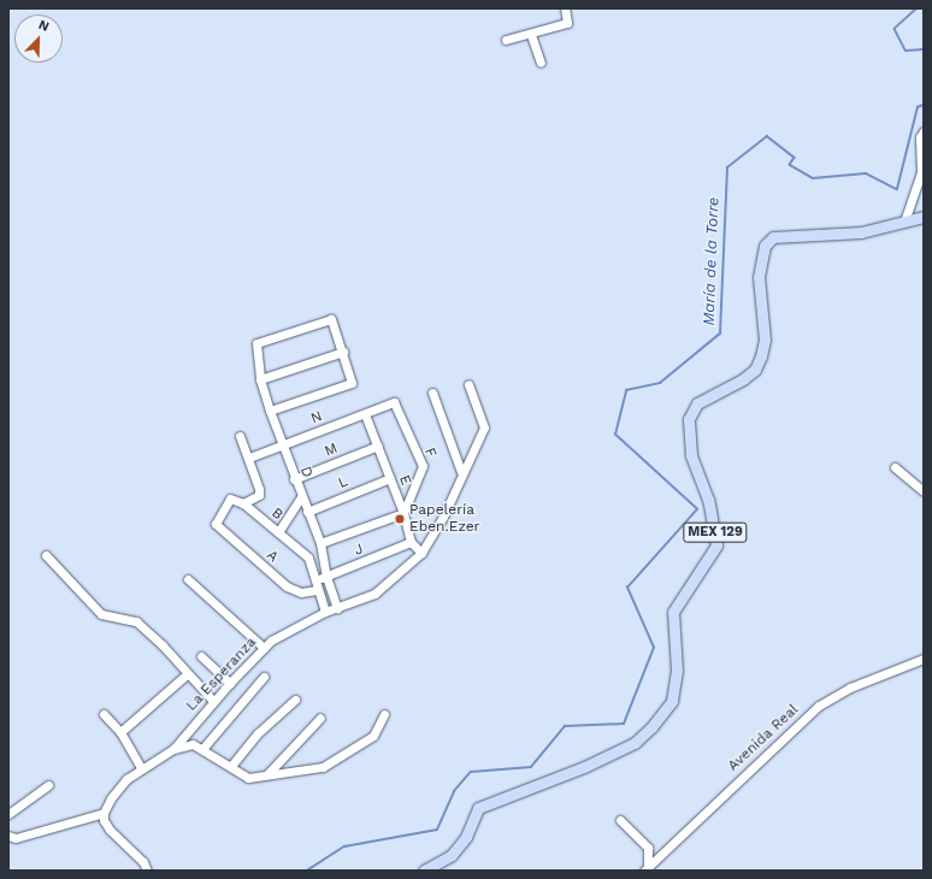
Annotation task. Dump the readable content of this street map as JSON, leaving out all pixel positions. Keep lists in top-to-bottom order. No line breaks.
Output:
{"streets":{"main road":["MEX 129"],"street":["N","M","F","D","E","L","B","J","A","La Esperanza","Avenida Real"]},"crossings":[["N","F"],["N","D"],["N","E"],["M","D"],["M","E"],["F","E"],["D","L"],["D","J"],["D","La Esperanza"],["E","L"],["E","J"],["B","J"],["B","A"]],"water":["María de la Torre"],"places":["Papelería Eben.Ezer"],"north":"top right"}
